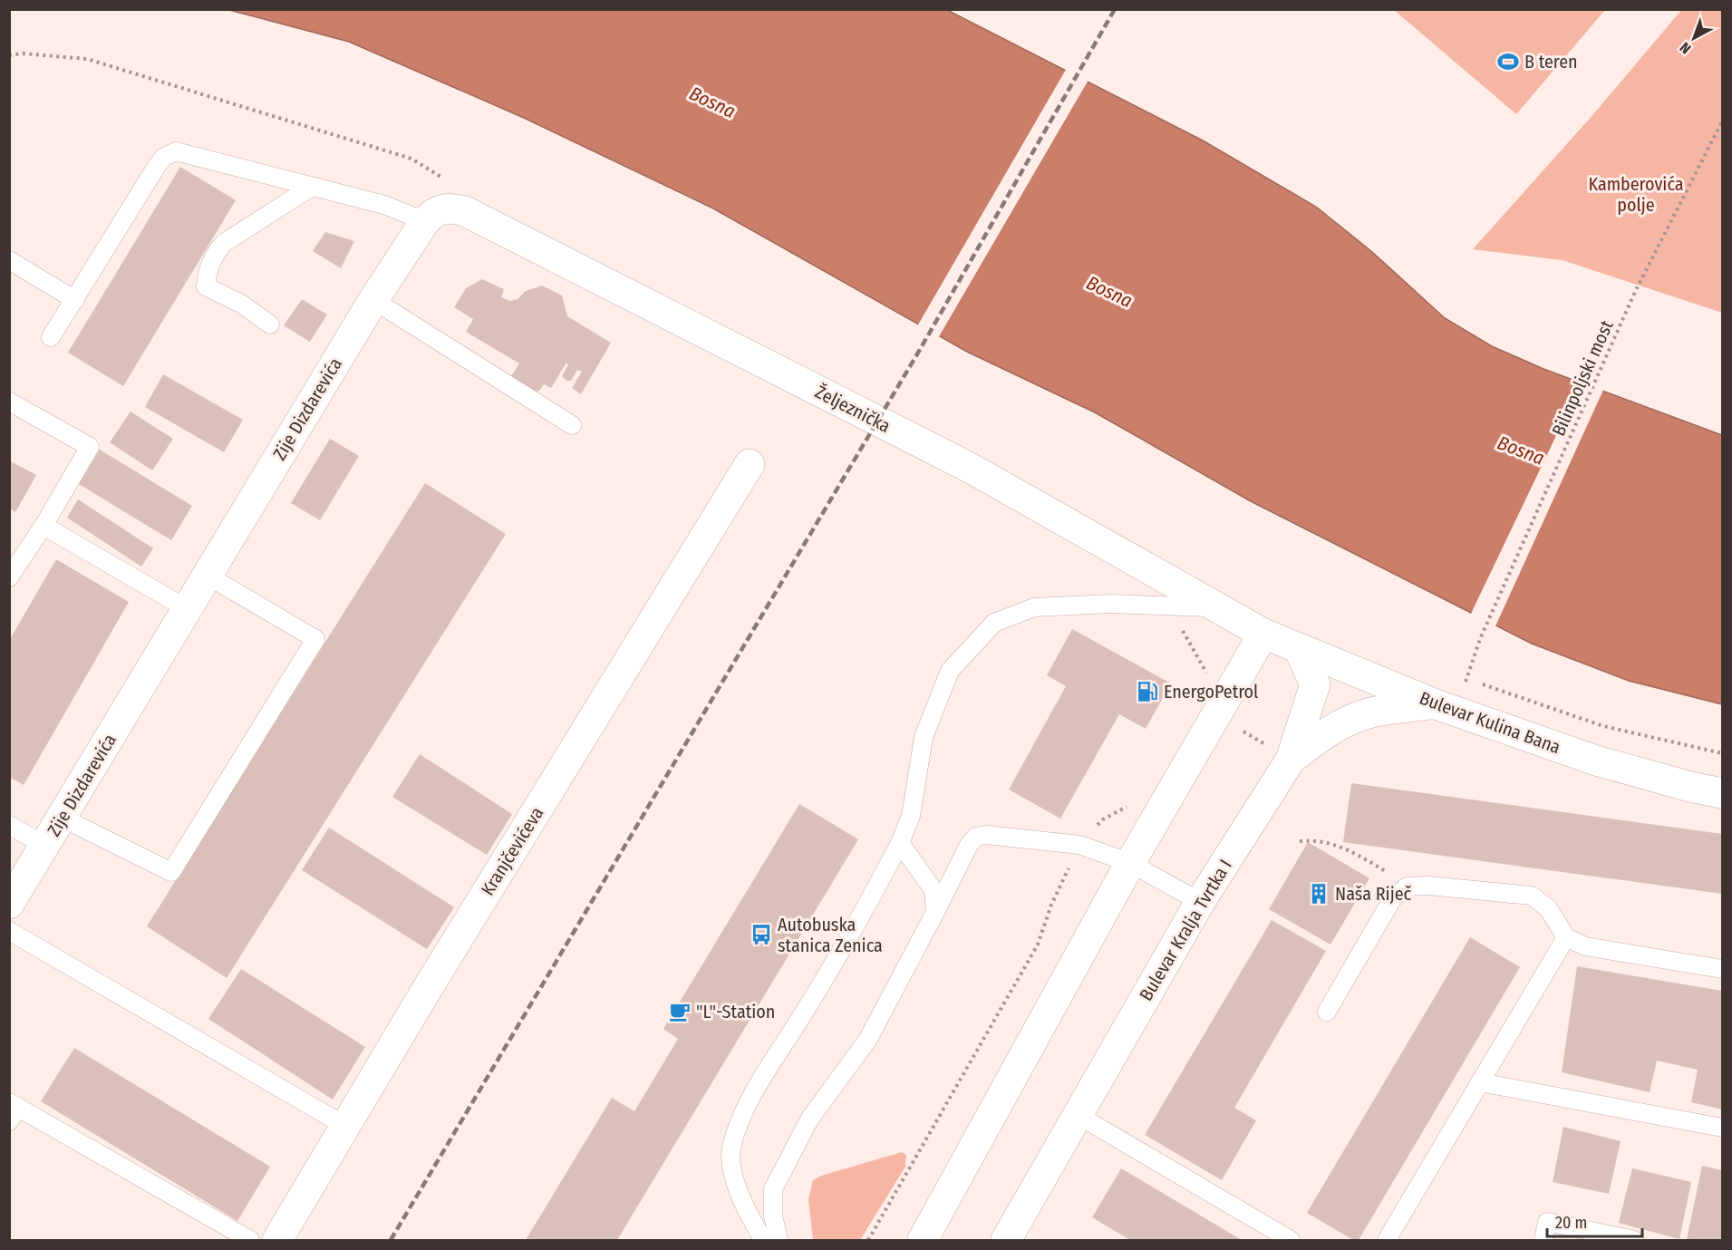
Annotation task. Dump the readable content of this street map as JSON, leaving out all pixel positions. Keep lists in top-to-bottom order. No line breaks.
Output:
{"streets":{"street":["Zije Dizdarevića","Željeznička","Bulevar Kulina Bana","Kranjčevićeva","Bulevar Kralja Tvrtka I"],"path":["Bilinpoljski most"]},"crossings":[["Zije Dizdarevića","Željeznička"],["Željeznička","Bulevar Kulina Bana"],["Bulevar Kulina Bana","Bulevar Kralja Tvrtka I"]],"water":["Bosna"],"parks":["Kamberovića polje"],"places":{"sports":["B teren"],"fuel station":["EnergoPetrol"],"building":["Naša Riječ"],"bus stop":["Autobuska stanica Zenica"],"cafe":["\"L\"-Station"]},"scale_bar":"20 m","north":"bottom left"}
